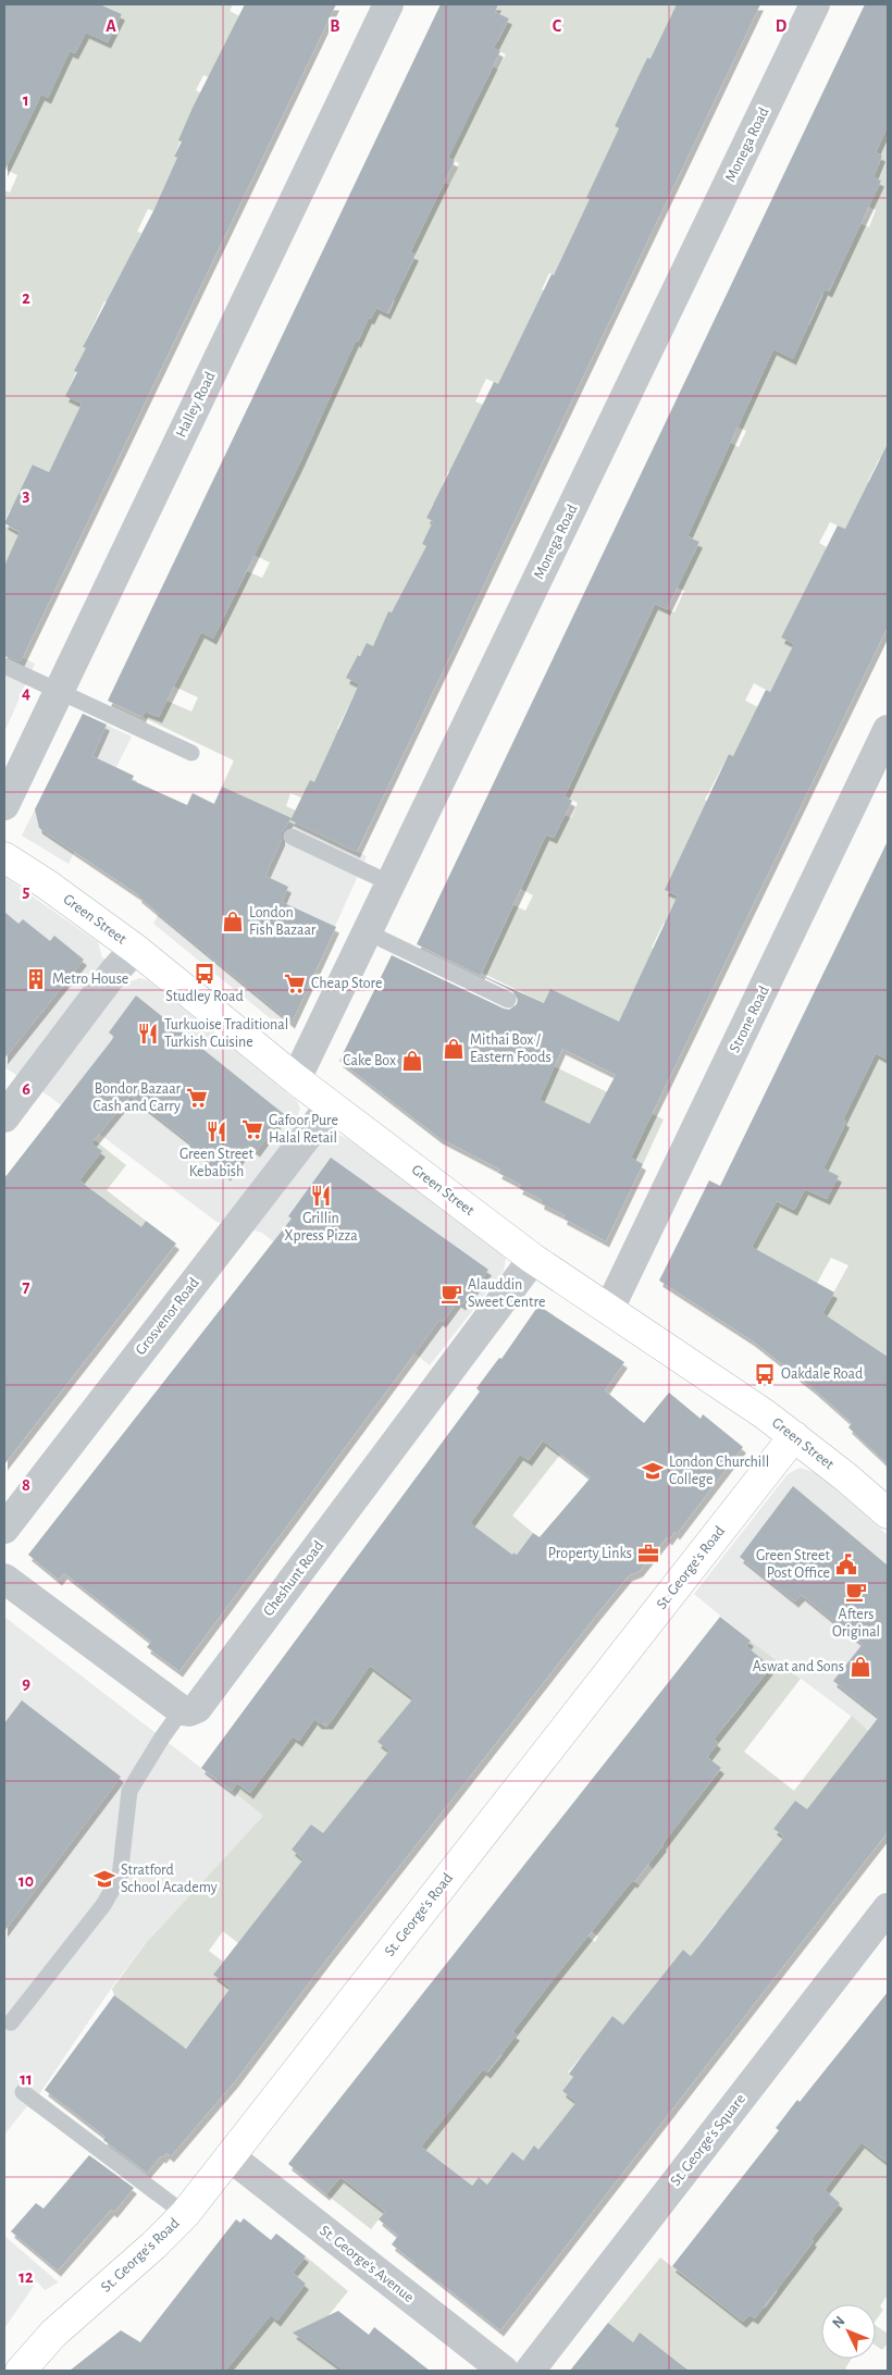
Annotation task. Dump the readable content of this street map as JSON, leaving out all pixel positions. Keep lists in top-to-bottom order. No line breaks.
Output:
{"streets":{"street":["Monega Road","Halley Road","Green Street","Strone Road","Grosvenor Road","St. George's Road","Cheshunt Road","St. George's Square","St. George's Avenue"]},"crossings":[["Monega Road","Green Street"],["Green Street","Strone Road"],["Green Street","Grosvenor Road"],["Green Street","St. George's Road"],["Green Street","Cheshunt Road"],["St. George's Road","St. George's Avenue"]],"places":{"shop":["London Fish Bazaar","Mithai Box / Eastern Foods","Cake Box","Aswat and Sons"],"bus stop":["Studley Road","Oakdale Road"],"building":["Metro House"],"supermarket":["Cheap Store","Bondor Bazaar Cash and Carry","Gafoor Pure Halal Retail"],"restaurant":["Turkuoise Traditional Turkish Cuisine","Green Street Kebabish","Grillin Xpress Pizza"],"cafe":["Alauddin Sweet Centre","Afters Original"],"school or university":["London Churchill College","Stratford School Academy"],"office":["Property Links"],"public building":["Green Street Post Office"]},"north":"top left","grid":{"columns":["A","B","C","D"],"rows":["1","2","3","4","5","6","7","8","9","10","11","12"]}}
